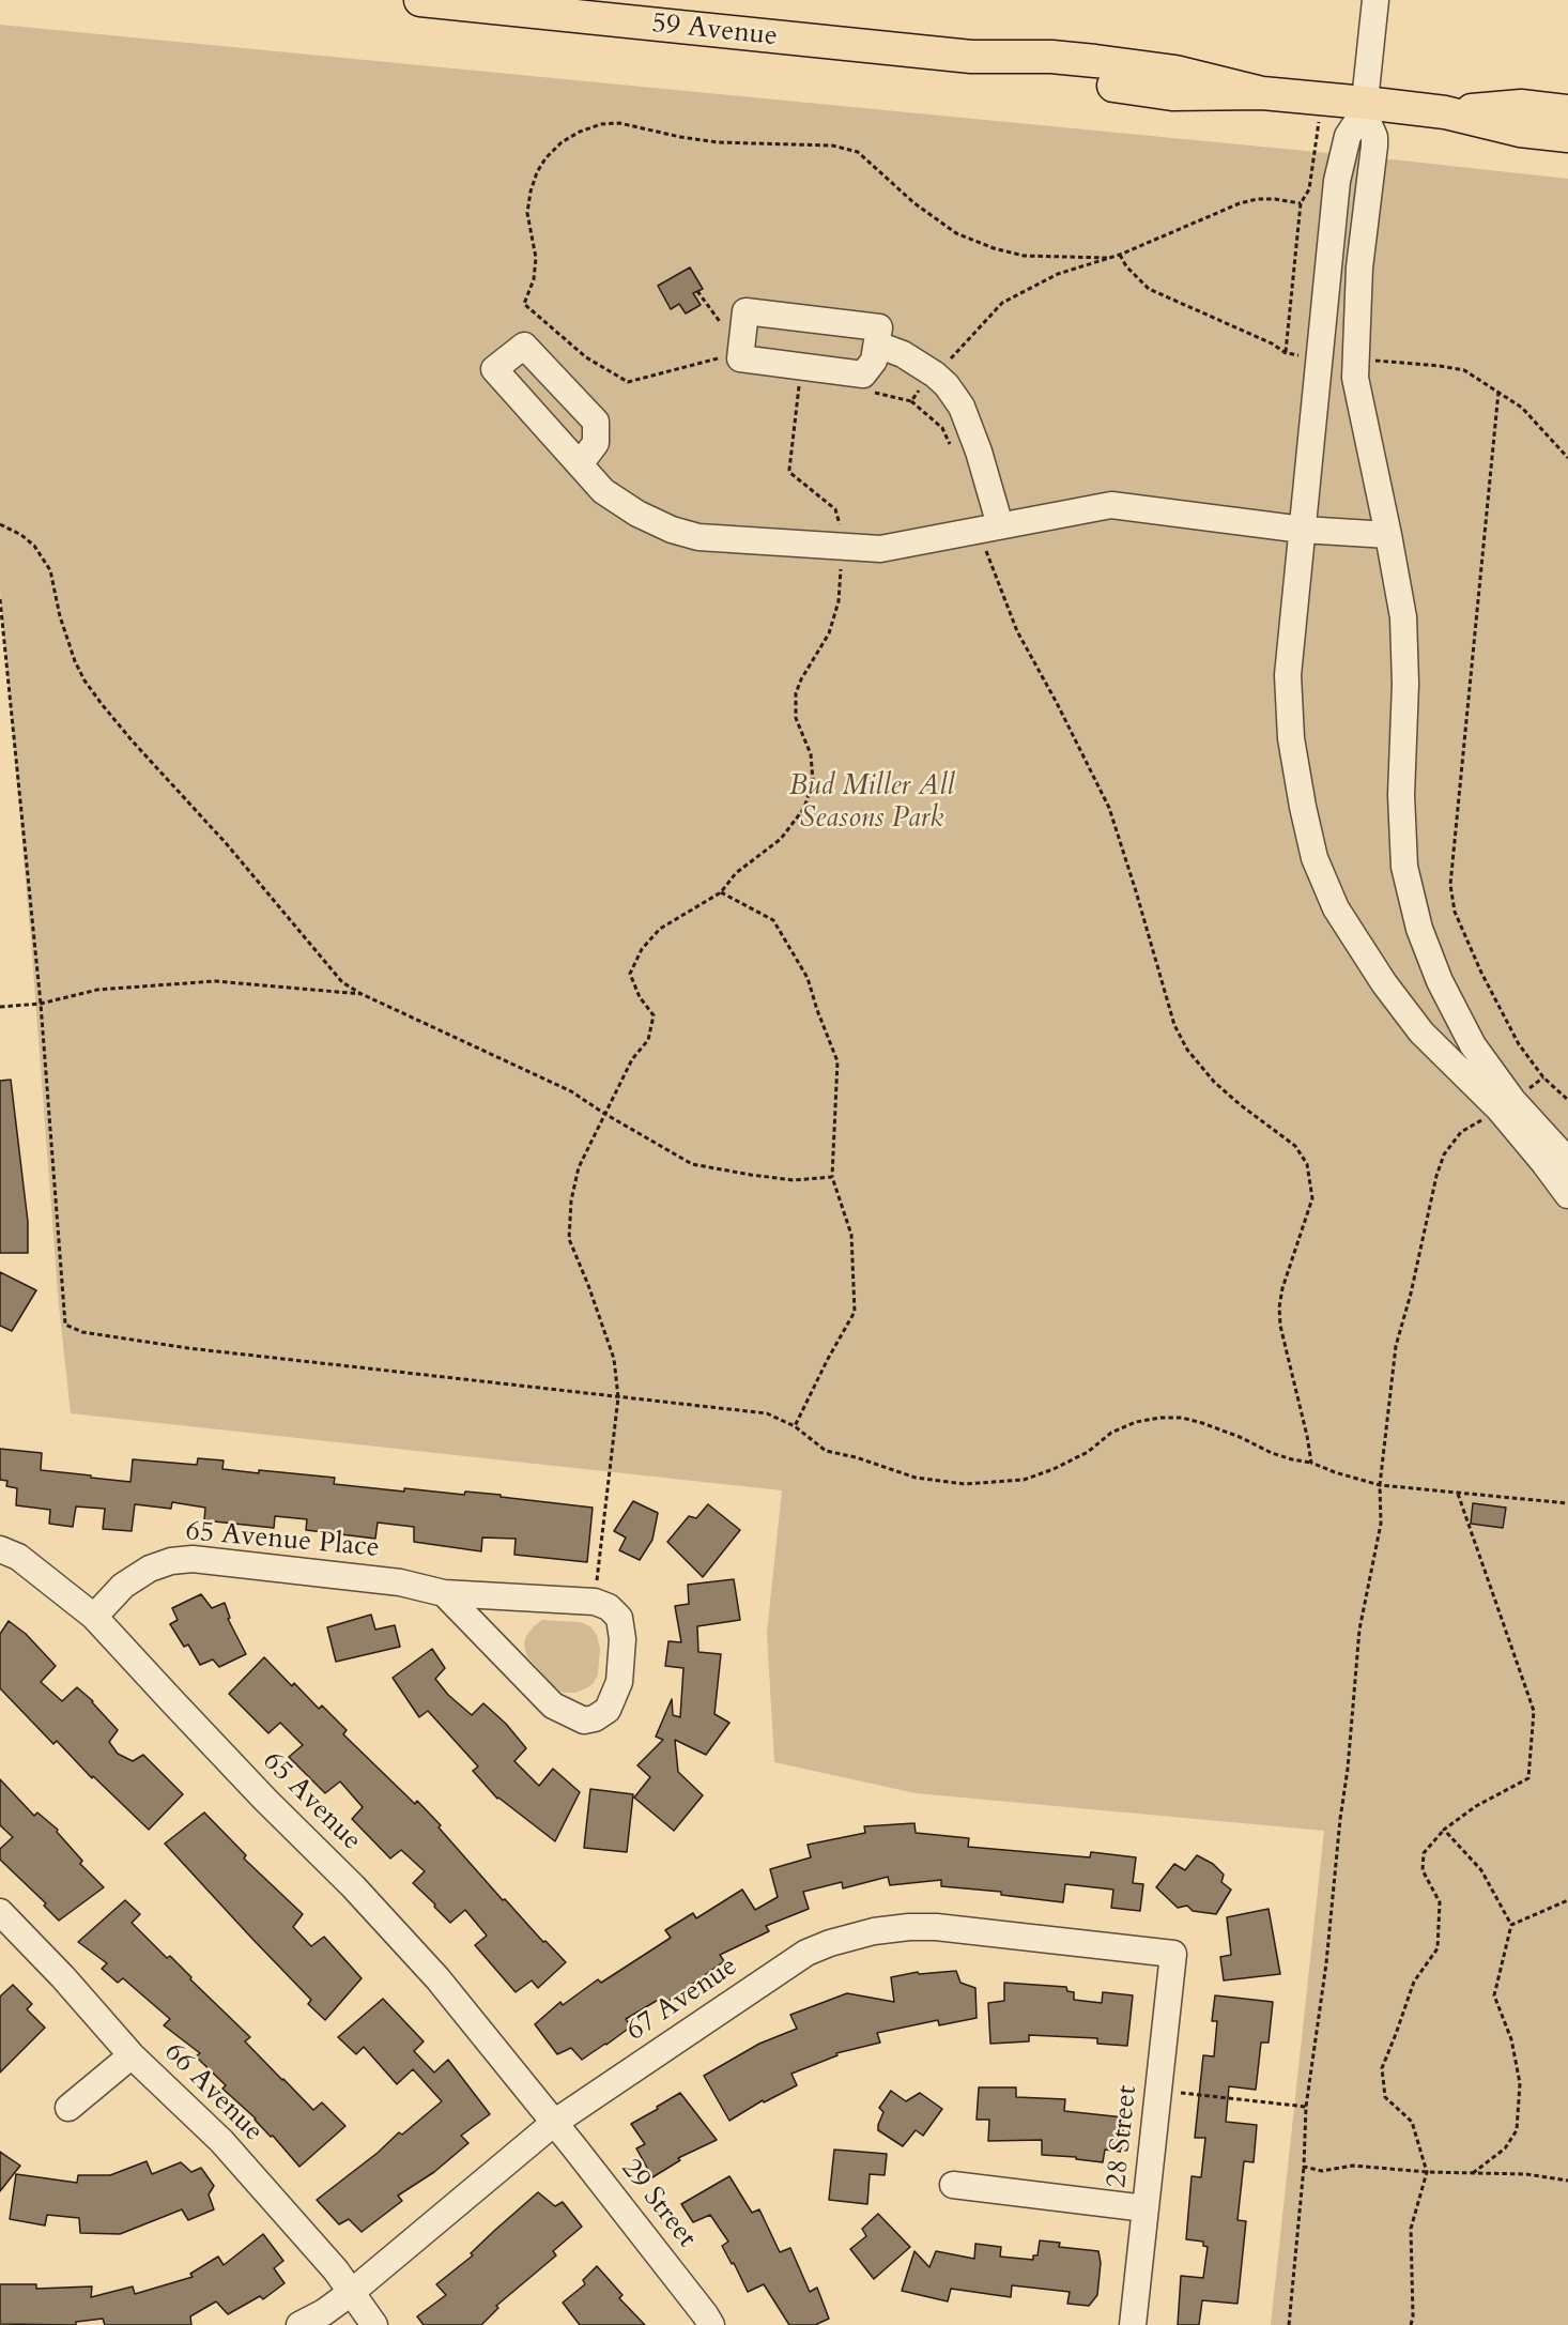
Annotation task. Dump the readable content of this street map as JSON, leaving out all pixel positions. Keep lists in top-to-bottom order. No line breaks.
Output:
{"streets":{"main road":["59 Avenue"],"street":["65 Avenue Place","65 Avenue","67 Avenue","66 Avenue","28 Street","29 Street"]},"crossings":[["65 Avenue Place","65 Avenue"],["65 Avenue","67 Avenue"],["65 Avenue","29 Street"],["67 Avenue","66 Avenue"],["67 Avenue","28 Street"],["67 Avenue","29 Street"]],"parks":["Bud Miller All Seasons Park"]}
